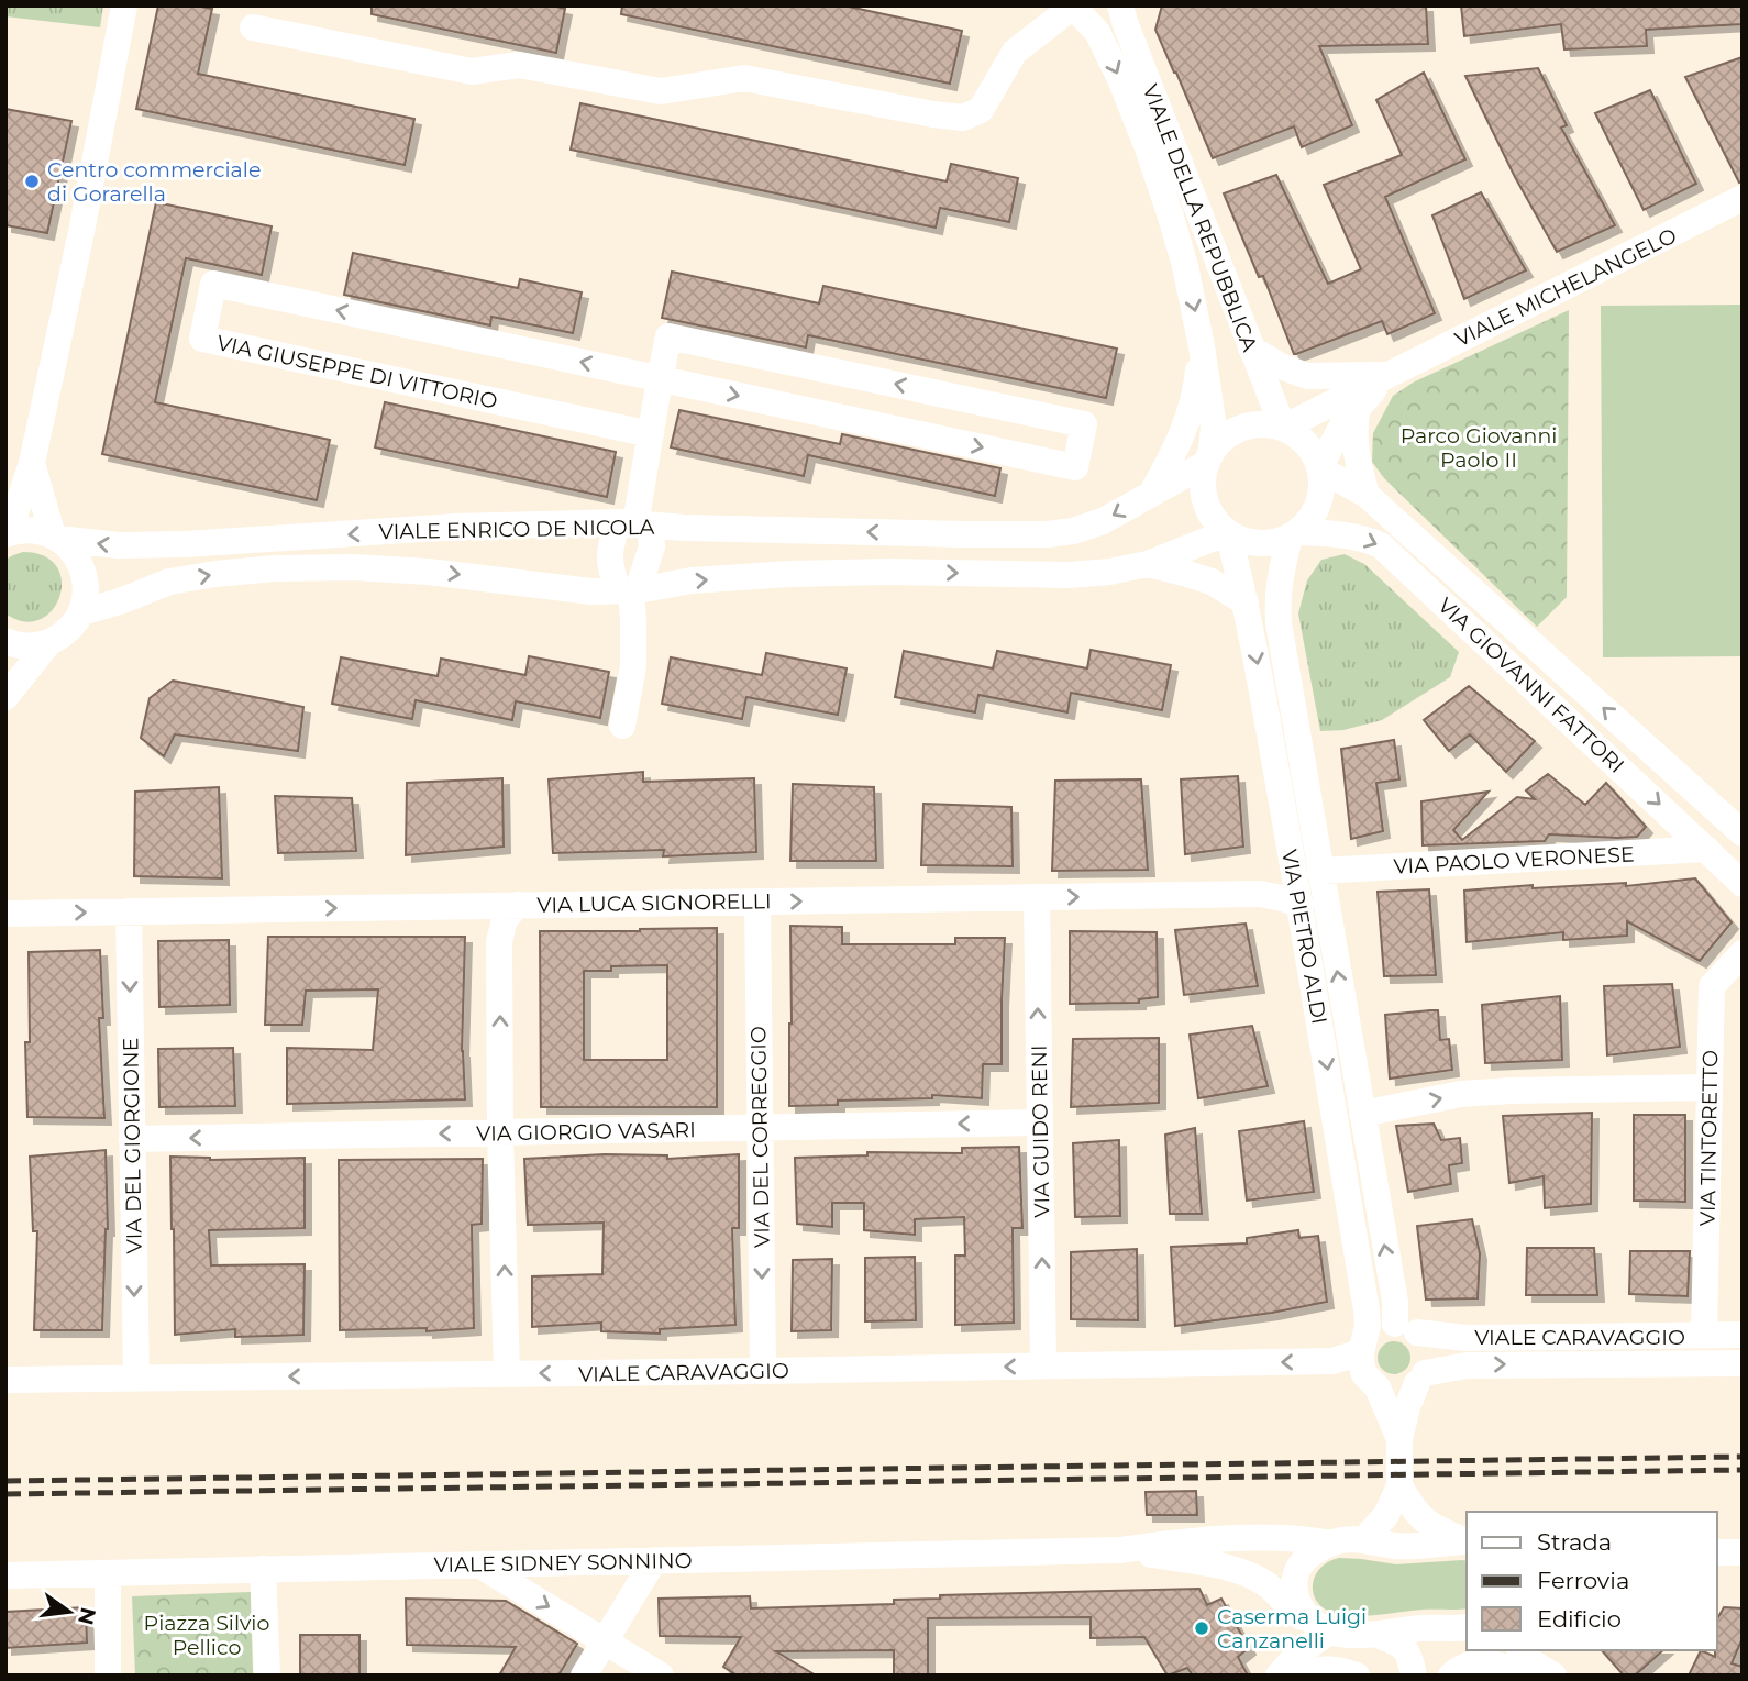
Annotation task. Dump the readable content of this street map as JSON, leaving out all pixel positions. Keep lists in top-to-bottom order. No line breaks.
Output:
{"streets":{"street":["VIALE DELLA REPUBBLICA","VIALE MICHELANGELO","VIA GIUSEPPE DI VITTORIO","VIALE ENRICO DE NICOLA","VIA GIOVANNI FATTORI","VIA PAOLO VERONESE","VIA LUCA SIGNORELLI","VIA PIETRO ALDI","VIA GIORGIO VASARI","VIA GUIDO RENI","VIA DEL CORREGGIO","VIA TINTORETTO","VIA DEL GIORGIONE","VIALE CARAVAGGIO","VIALE SIDNEY SONNINO"]},"crossings":[["VIALE DELLA REPUBBLICA","VIALE MICHELANGELO"],["VIALE DELLA REPUBBLICA","VIALE ENRICO DE NICOLA"],["VIALE DELLA REPUBBLICA","VIA GIOVANNI FATTORI"],["VIALE DELLA REPUBBLICA","VIA PIETRO ALDI"],["VIALE MICHELANGELO","VIALE ENRICO DE NICOLA"],["VIALE MICHELANGELO","VIA GIOVANNI FATTORI"],["VIALE MICHELANGELO","VIA PIETRO ALDI"],["VIA GIUSEPPE DI VITTORIO","VIALE ENRICO DE NICOLA"],["VIALE ENRICO DE NICOLA","VIA GIOVANNI FATTORI"],["VIALE ENRICO DE NICOLA","VIA PIETRO ALDI"],["VIA GIOVANNI FATTORI","VIA PAOLO VERONESE"],["VIA GIOVANNI FATTORI","VIA PIETRO ALDI"],["VIA PAOLO VERONESE","VIA PIETRO ALDI"],["VIA LUCA SIGNORELLI","VIA PIETRO ALDI"],["VIA LUCA SIGNORELLI","VIA GUIDO RENI"],["VIA LUCA SIGNORELLI","VIA DEL CORREGGIO"],["VIA LUCA SIGNORELLI","VIA DEL GIORGIONE"],["VIA PIETRO ALDI","VIALE CARAVAGGIO"],["VIA GIORGIO VASARI","VIA GUIDO RENI"],["VIA GIORGIO VASARI","VIA DEL CORREGGIO"],["VIA GIORGIO VASARI","VIA DEL GIORGIONE"],["VIA GUIDO RENI","VIALE CARAVAGGIO"],["VIA DEL CORREGGIO","VIALE CARAVAGGIO"],["VIA TINTORETTO","VIALE CARAVAGGIO"],["VIA DEL GIORGIONE","VIALE CARAVAGGIO"]],"one_way":["VIA LUCA SIGNORELLI","VIA GIORGIO VASARI","VIA GUIDO RENI","VIA DEL CORREGGIO","VIA DEL GIORGIONE"],"parks":["Parco Giovanni Paolo II","Piazza Silvio Pellico"],"places":["Centro commerciale di Gorarella","Caserma Luigi Canzanelli"],"legend":["Strada","Ferrovia","Edificio"],"north":"right"}
